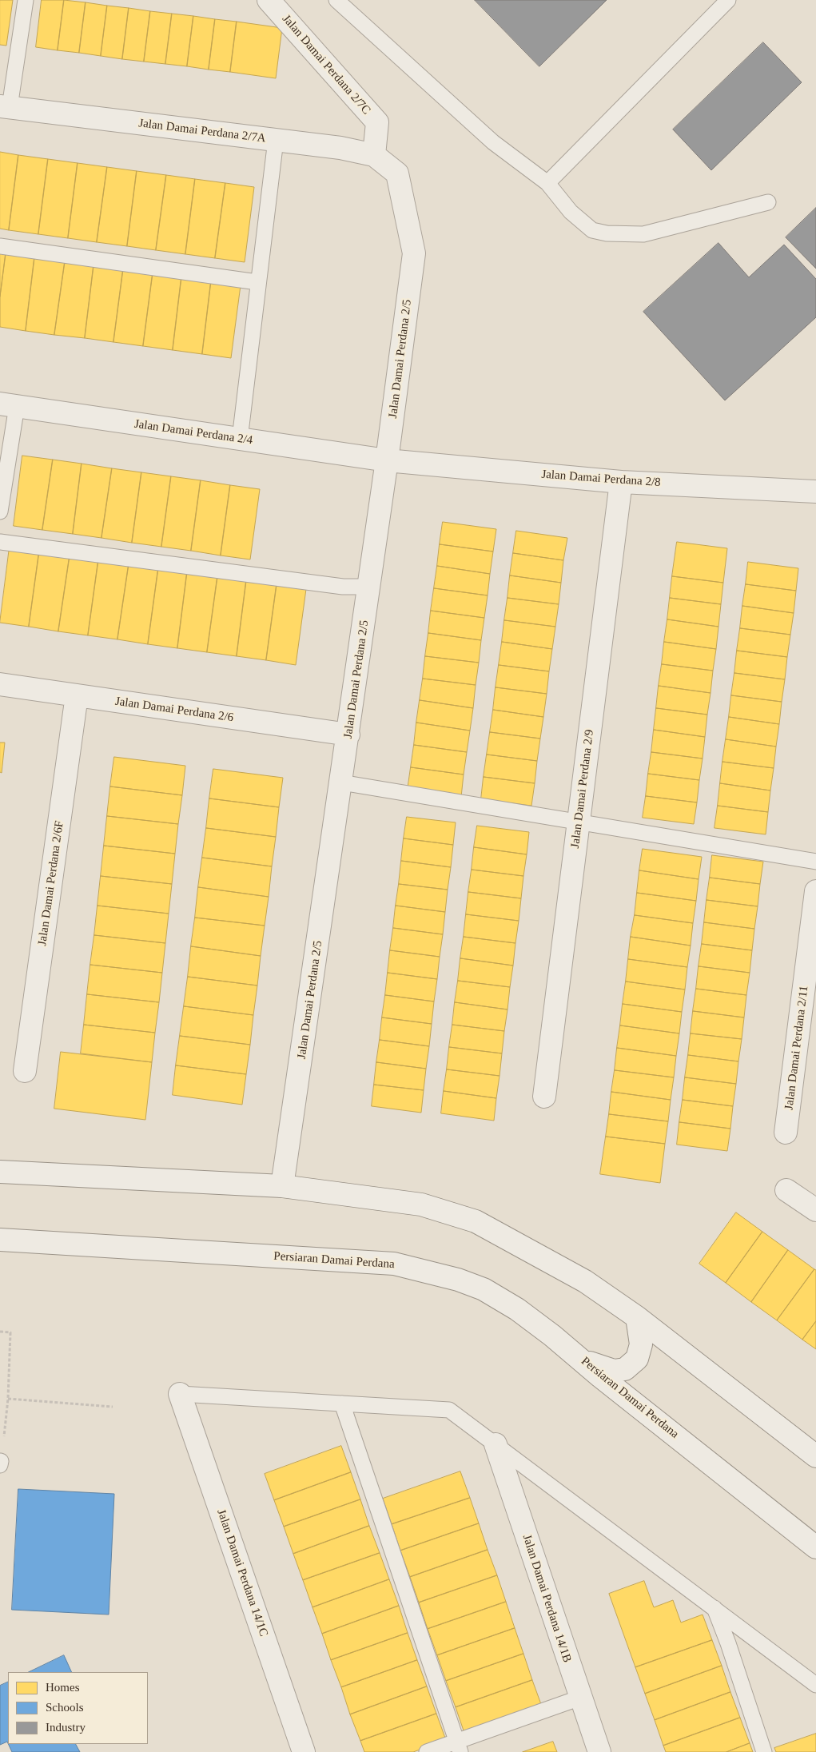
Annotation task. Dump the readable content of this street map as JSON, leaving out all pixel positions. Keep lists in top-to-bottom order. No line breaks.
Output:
{"streets":{"street":["Jalan Damai Perdana 2/7C","Jalan Damai Perdana 2/7A","Jalan Damai Perdana 2/5","Jalan Damai Perdana 2/4","Jalan Damai Perdana 2/8","Jalan Damai Perdana 2/6","Jalan Damai Perdana 2/9","Jalan Damai Perdana 2/6F","Jalan Damai Perdana 2/11","Persiaran Damai Perdana","Jalan Damai Perdana 14/1C","Jalan Damai Perdana 14/1B"]},"crossings":[["Jalan Damai Perdana 2/7C","Jalan Damai Perdana 2/7A"],["Jalan Damai Perdana 2/7A","Jalan Damai Perdana 2/5"],["Jalan Damai Perdana 2/5","Jalan Damai Perdana 2/4"],["Jalan Damai Perdana 2/5","Jalan Damai Perdana 2/8"],["Jalan Damai Perdana 2/5","Jalan Damai Perdana 2/6"],["Jalan Damai Perdana 2/4","Jalan Damai Perdana 2/8"],["Jalan Damai Perdana 2/8","Jalan Damai Perdana 2/9"],["Jalan Damai Perdana 2/6","Jalan Damai Perdana 2/6F"]],"legend":["Homes","Schools","Industry"]}
